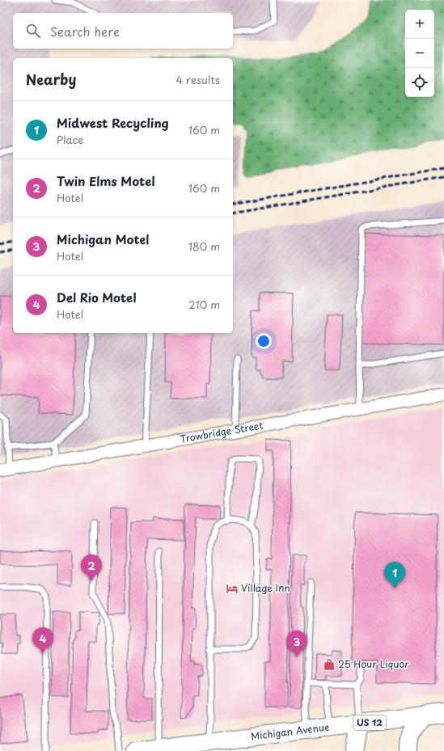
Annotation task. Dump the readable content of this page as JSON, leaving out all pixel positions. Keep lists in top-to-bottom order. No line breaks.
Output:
{"streets":{"main road":["US 12","Michigan Avenue"],"street":["Trowbridge Street"]},"places":{"hotel":["Village Inn"],"shop":["25 Hour Liquor"]},"page":{"map_buttons":["+","−"],"search":"Search here","heading":["Nearby","4 results"],"list":[{"mark":"1","name":"Midwest Recycling","note":"Place","value":"160 m"},{"mark":"2","name":"Twin Elms Motel","note":"Hotel","value":"160 m"},{"mark":"3","name":"Michigan Motel","note":"Hotel","value":"180 m"},{"mark":"4","name":"Del Rio Motel","note":"Hotel","value":"210 m"}],"pins":["2","1","4","3"]}}
